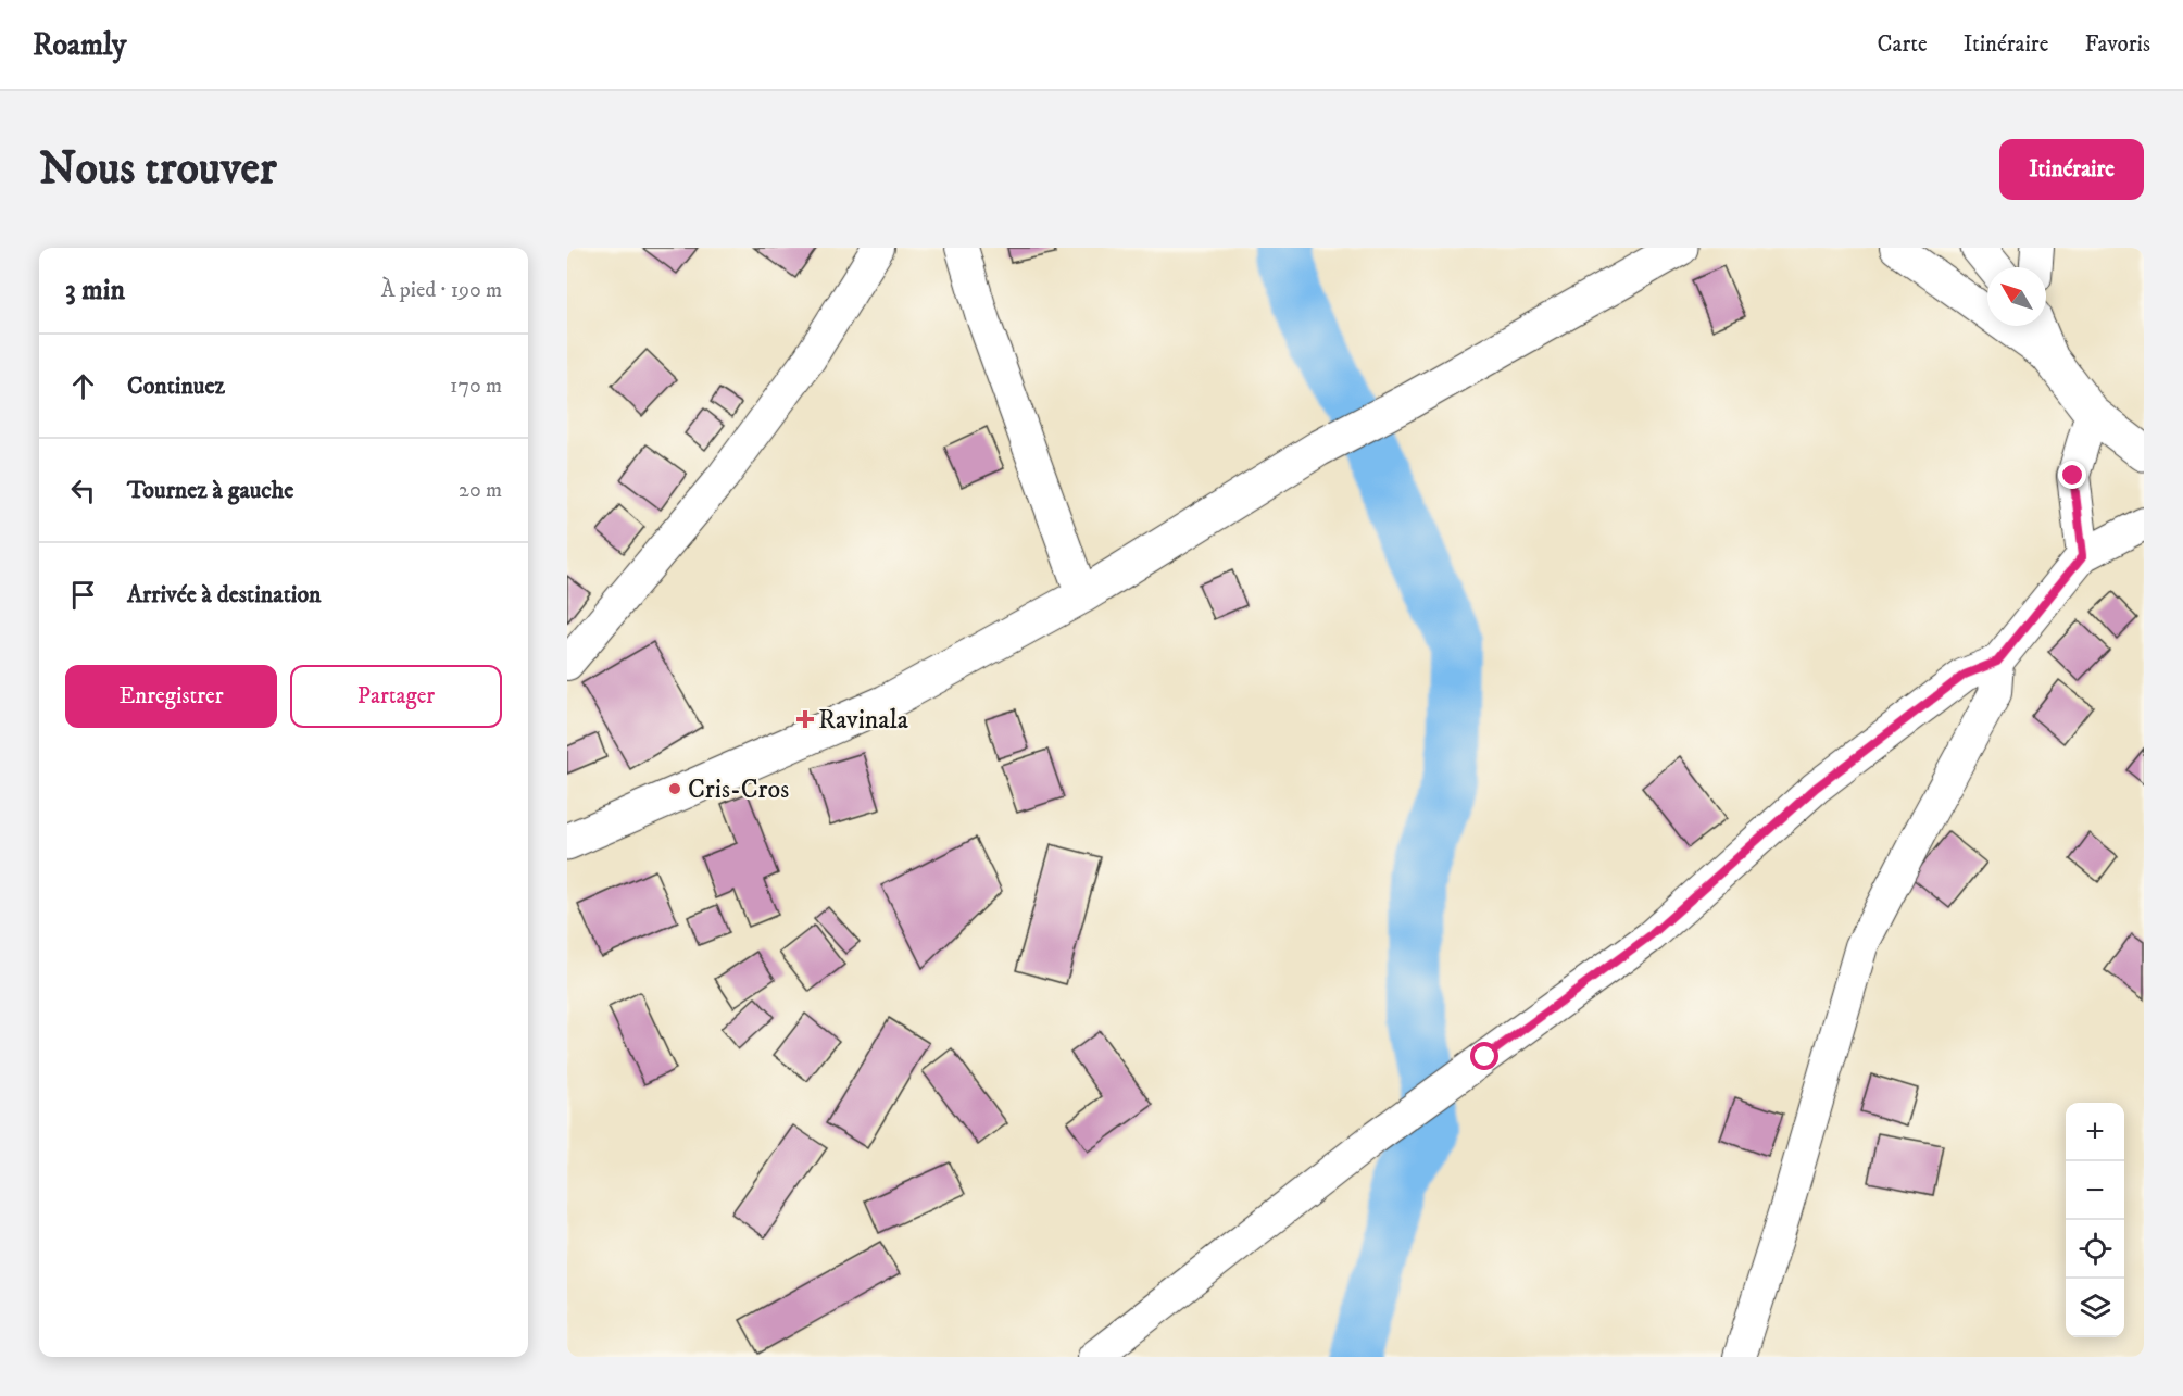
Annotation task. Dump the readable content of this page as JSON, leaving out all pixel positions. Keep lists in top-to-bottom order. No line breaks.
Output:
{"places":{"health":["Ravinala"],"other":["Cris-Cros"]},"north":"top left","page":{"header":"Roamly","nav":["Carte","Itinéraire","Favoris"],"buttons":["Itinéraire",["Enregistrer","Partager"]],"title":"Nous trouver","heading":["3 min","À pied · 190 m"],"list":[["Continuez","170 m"],["Tournez à gauche","20 m"],"Arrivée à destination"],"map_buttons":["+","−"]}}
